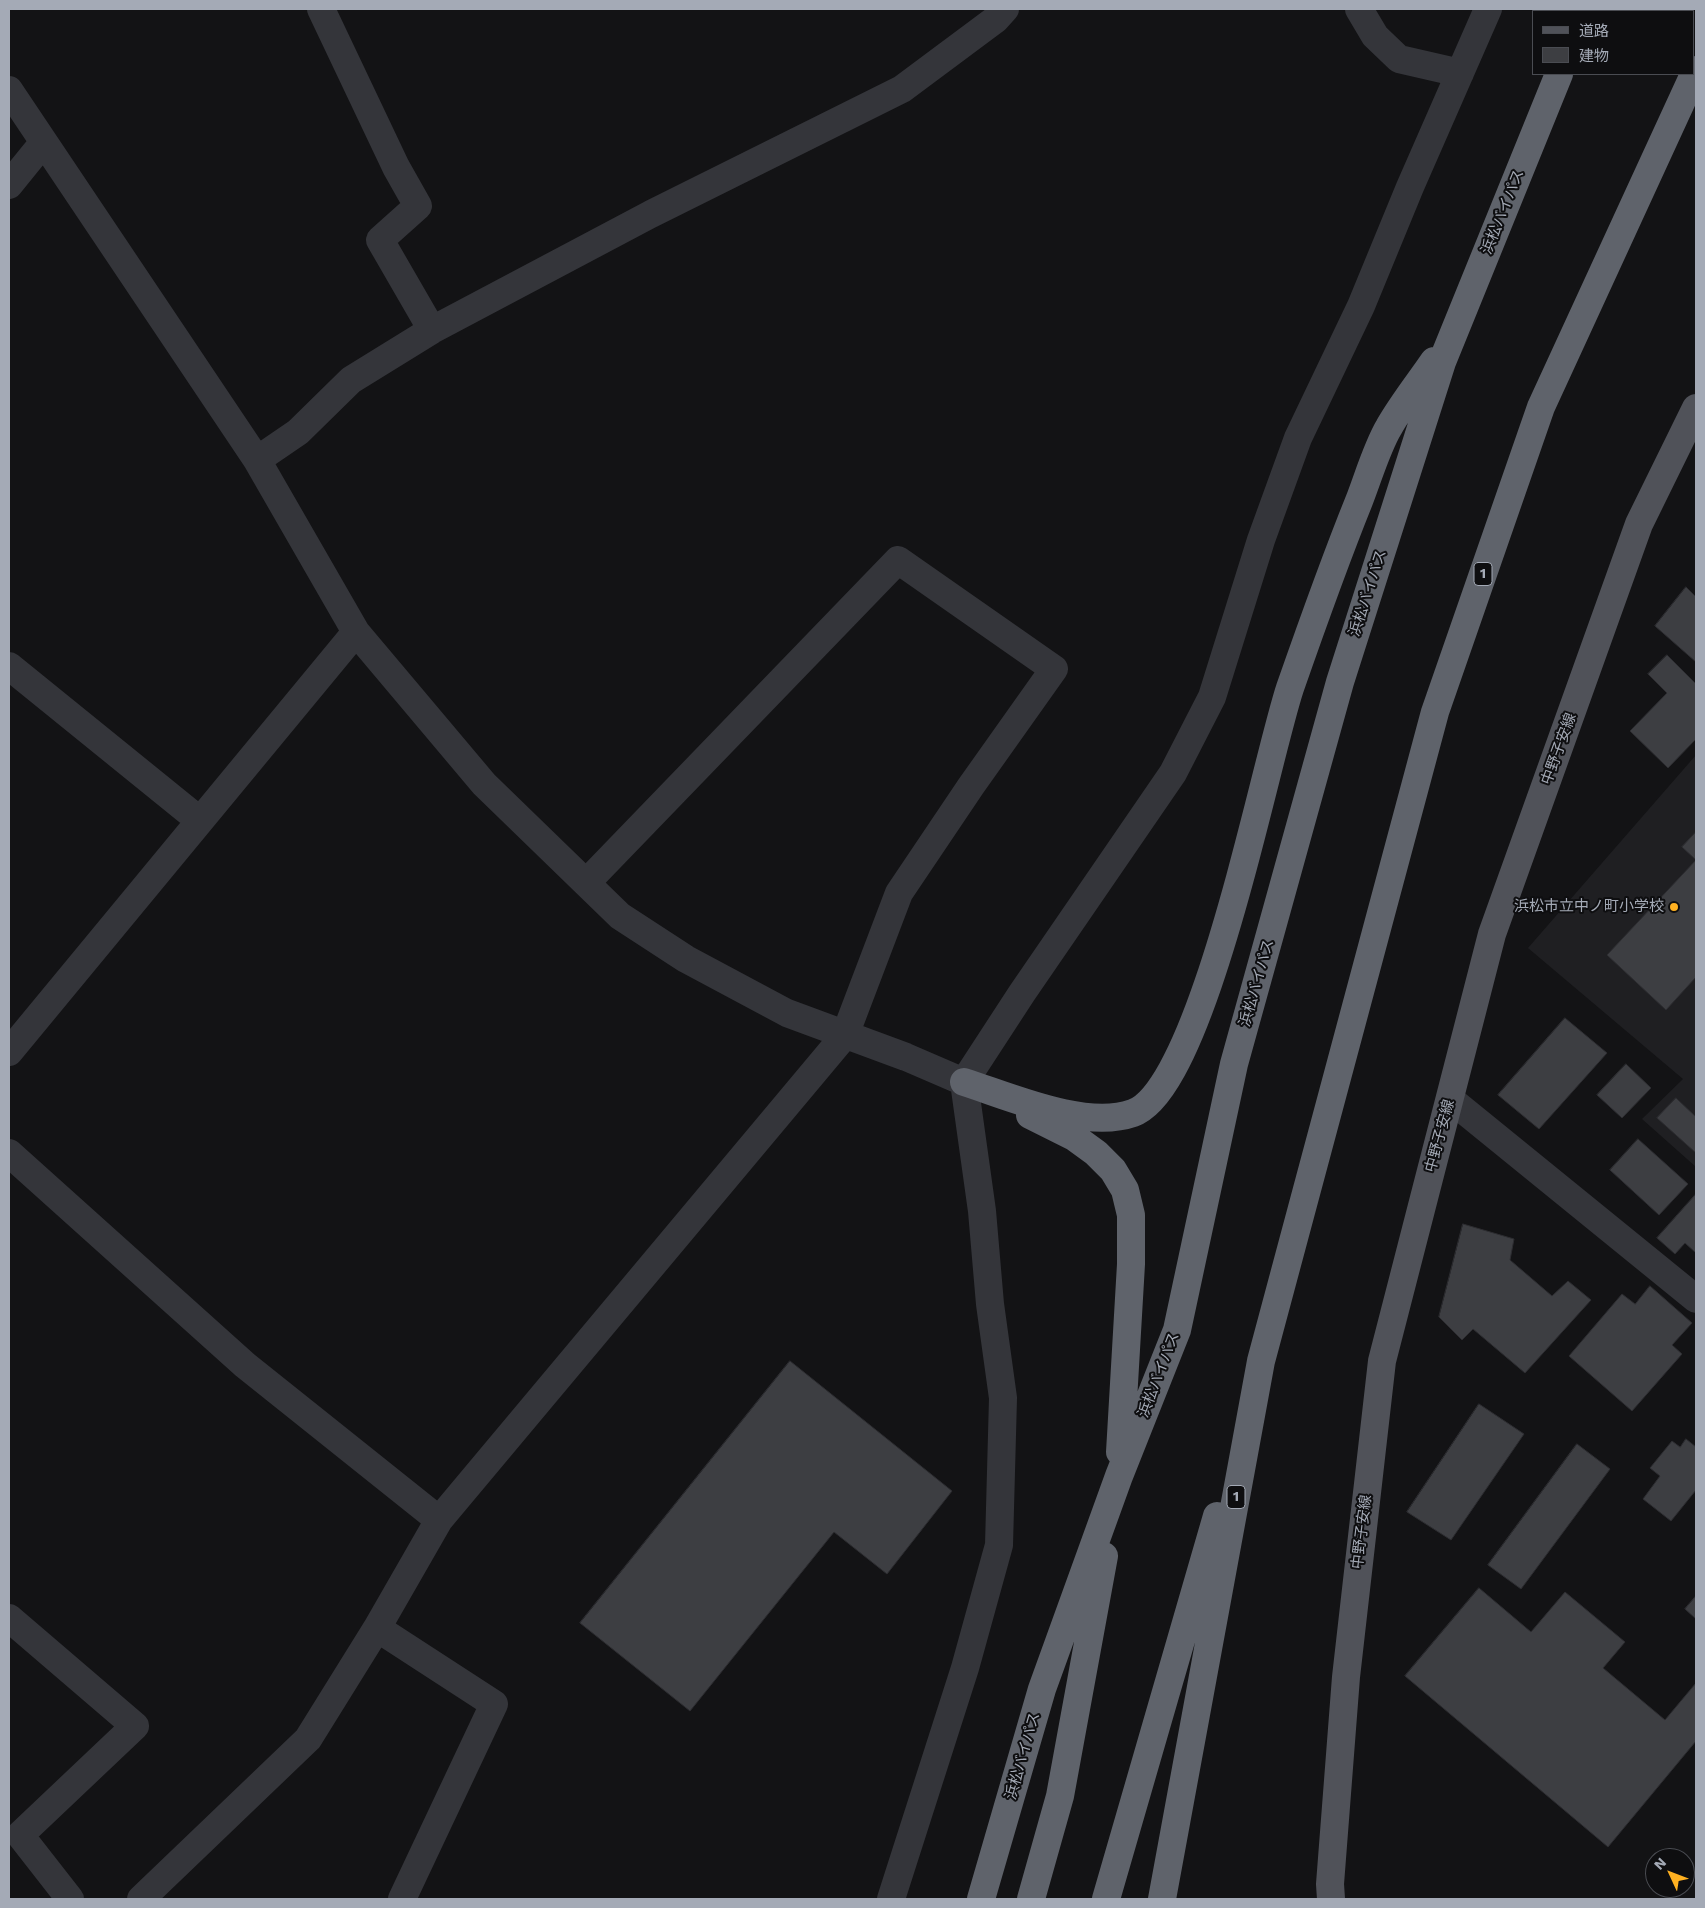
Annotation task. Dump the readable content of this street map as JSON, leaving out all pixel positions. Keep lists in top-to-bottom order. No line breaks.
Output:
{"streets":{"highway":["浜松バイパス","1"],"main road":["中野子安線"]},"places":["浜松市立中ノ町小学校"],"legend":["道路","建物"],"north":"top left"}
